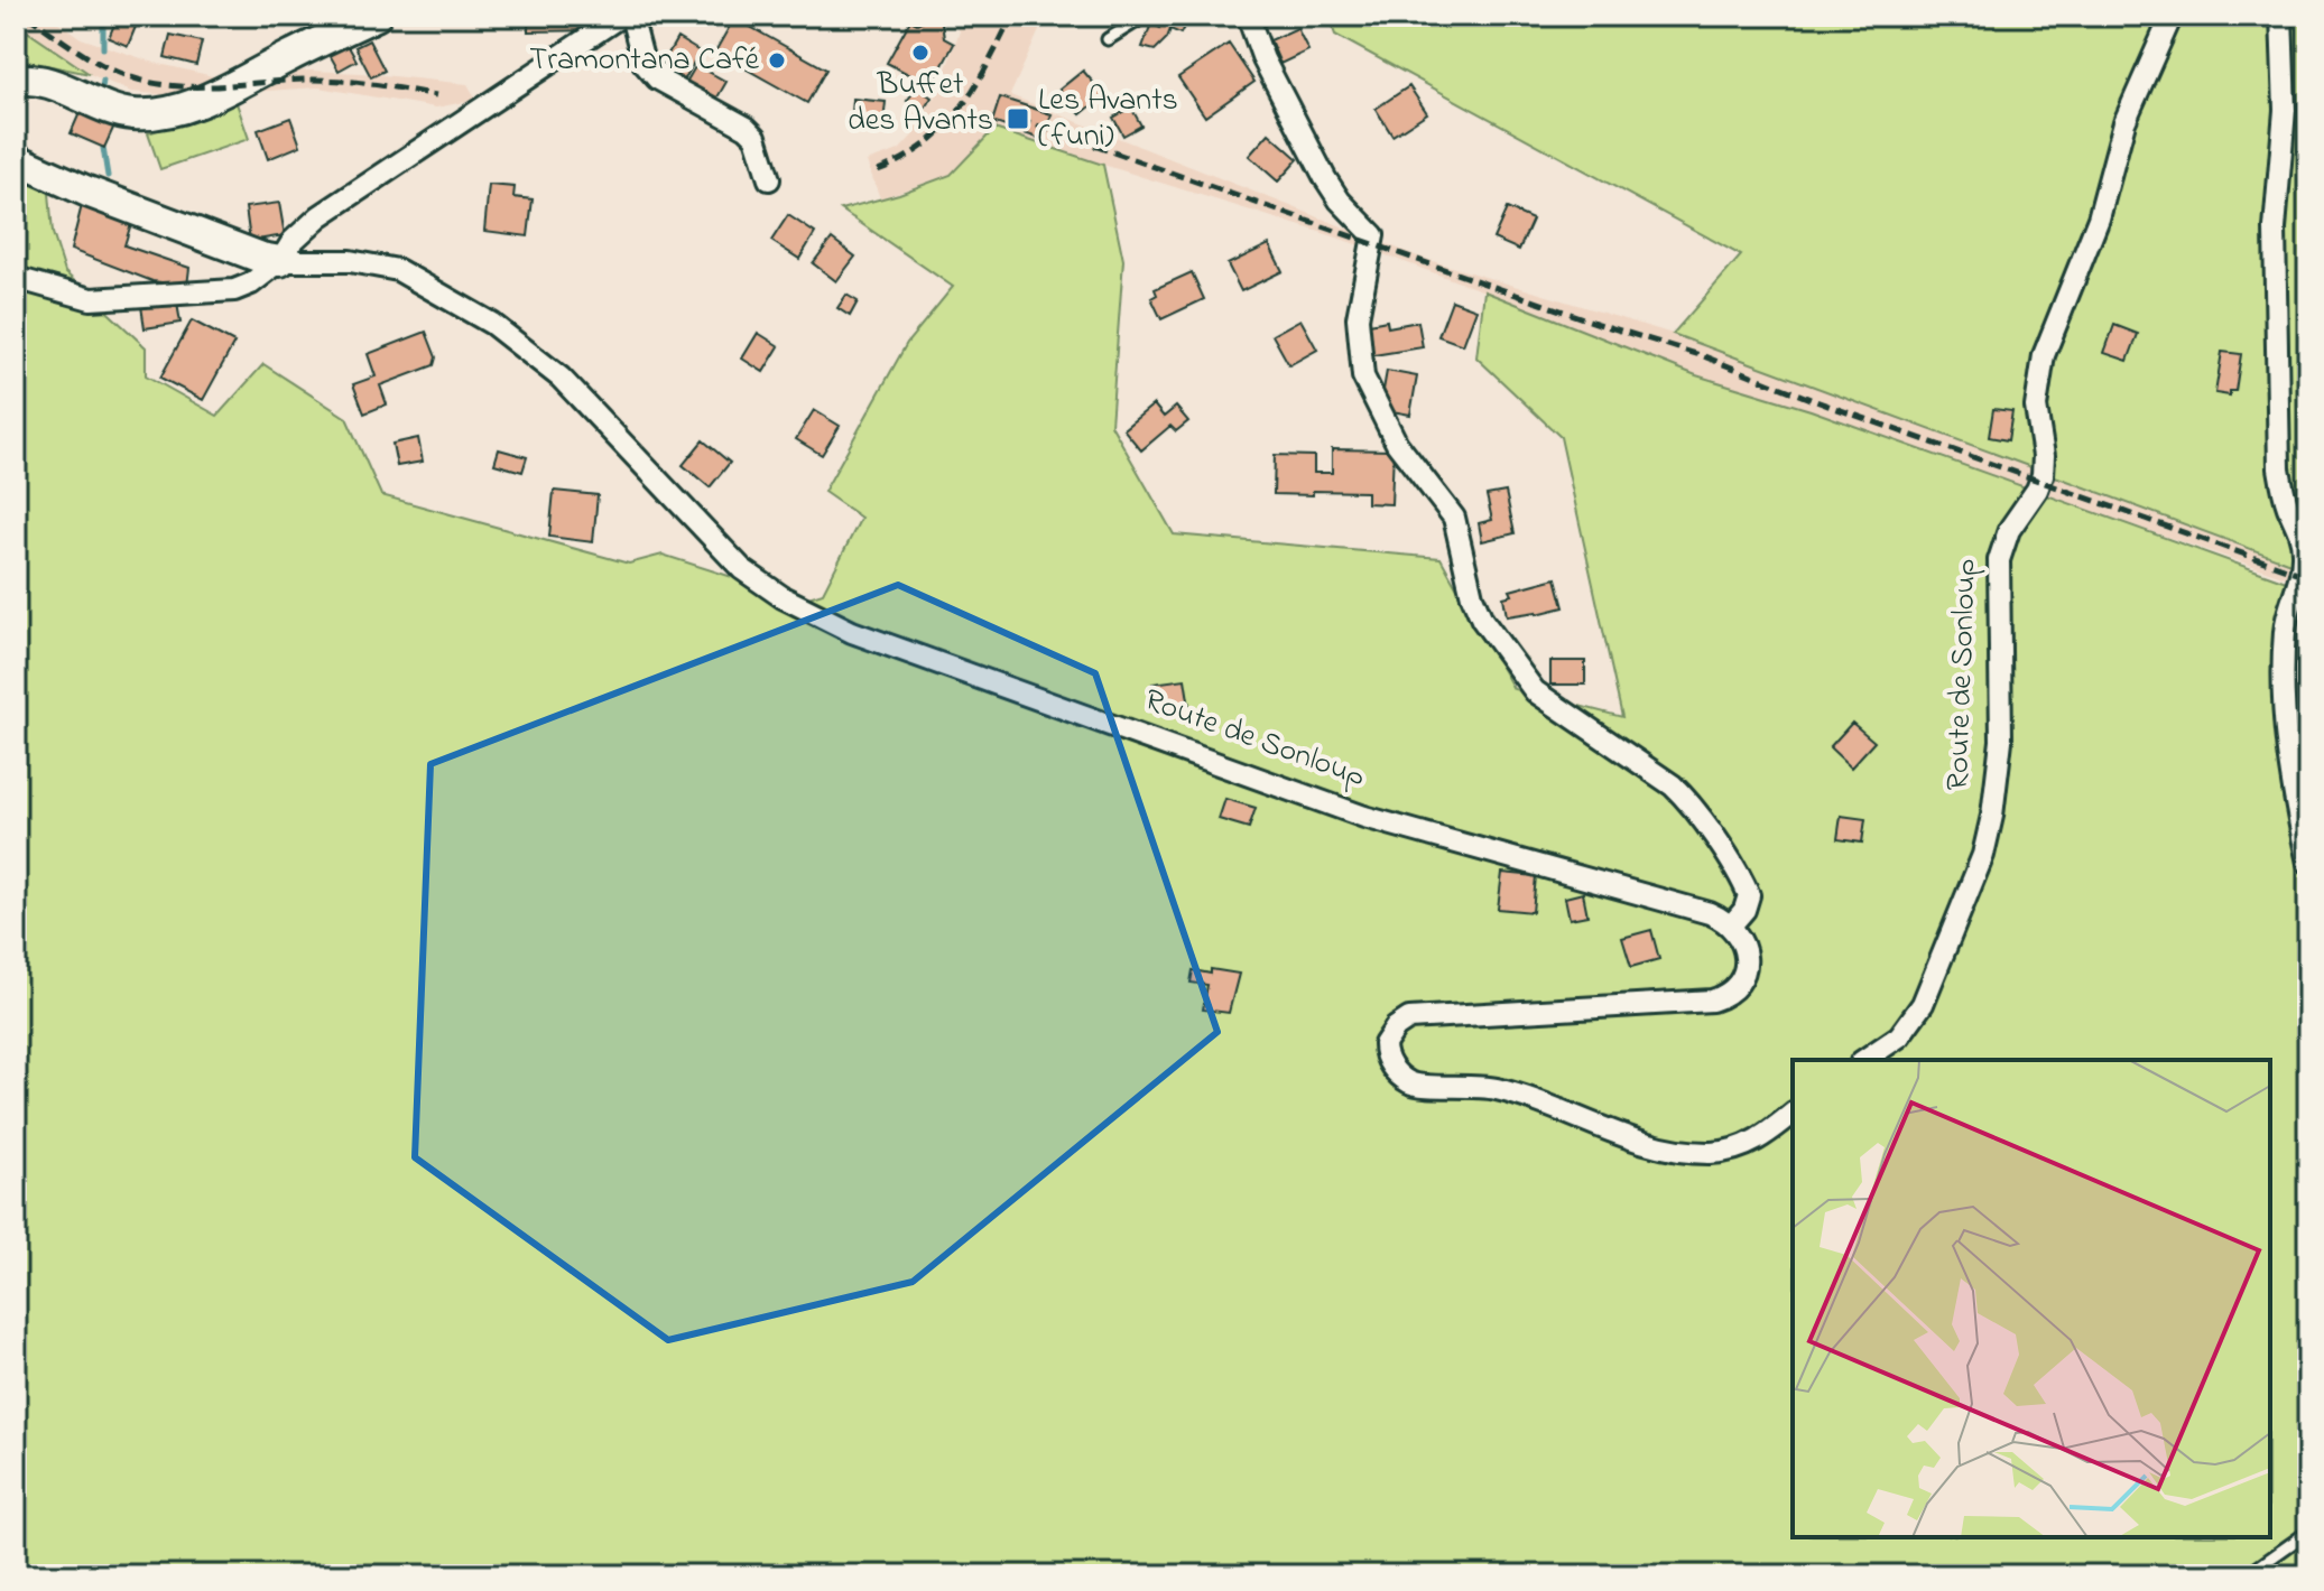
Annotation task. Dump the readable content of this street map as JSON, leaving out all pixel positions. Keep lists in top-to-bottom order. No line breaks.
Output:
{"streets":{"street":["Route de Sonloup"]},"places":{"other":["Buffet des Avants","Tramontana Café"],"transit":["Les Avants (funi)"]}}
